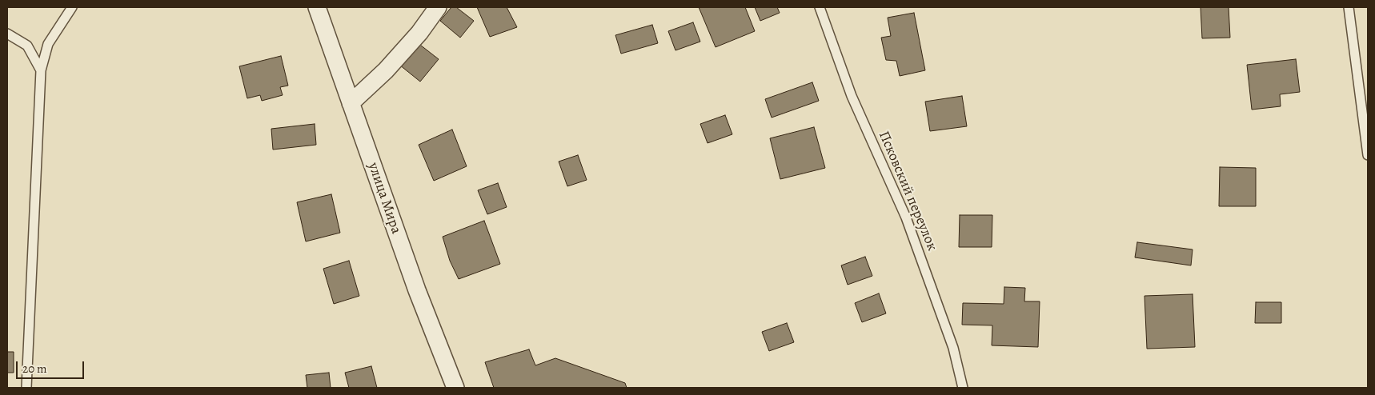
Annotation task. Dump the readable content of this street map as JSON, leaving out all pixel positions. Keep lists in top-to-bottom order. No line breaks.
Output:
{"streets":{"street":["улица Мира"],"lane":["Псковский переулок"]},"scale_bar":"20 m"}
